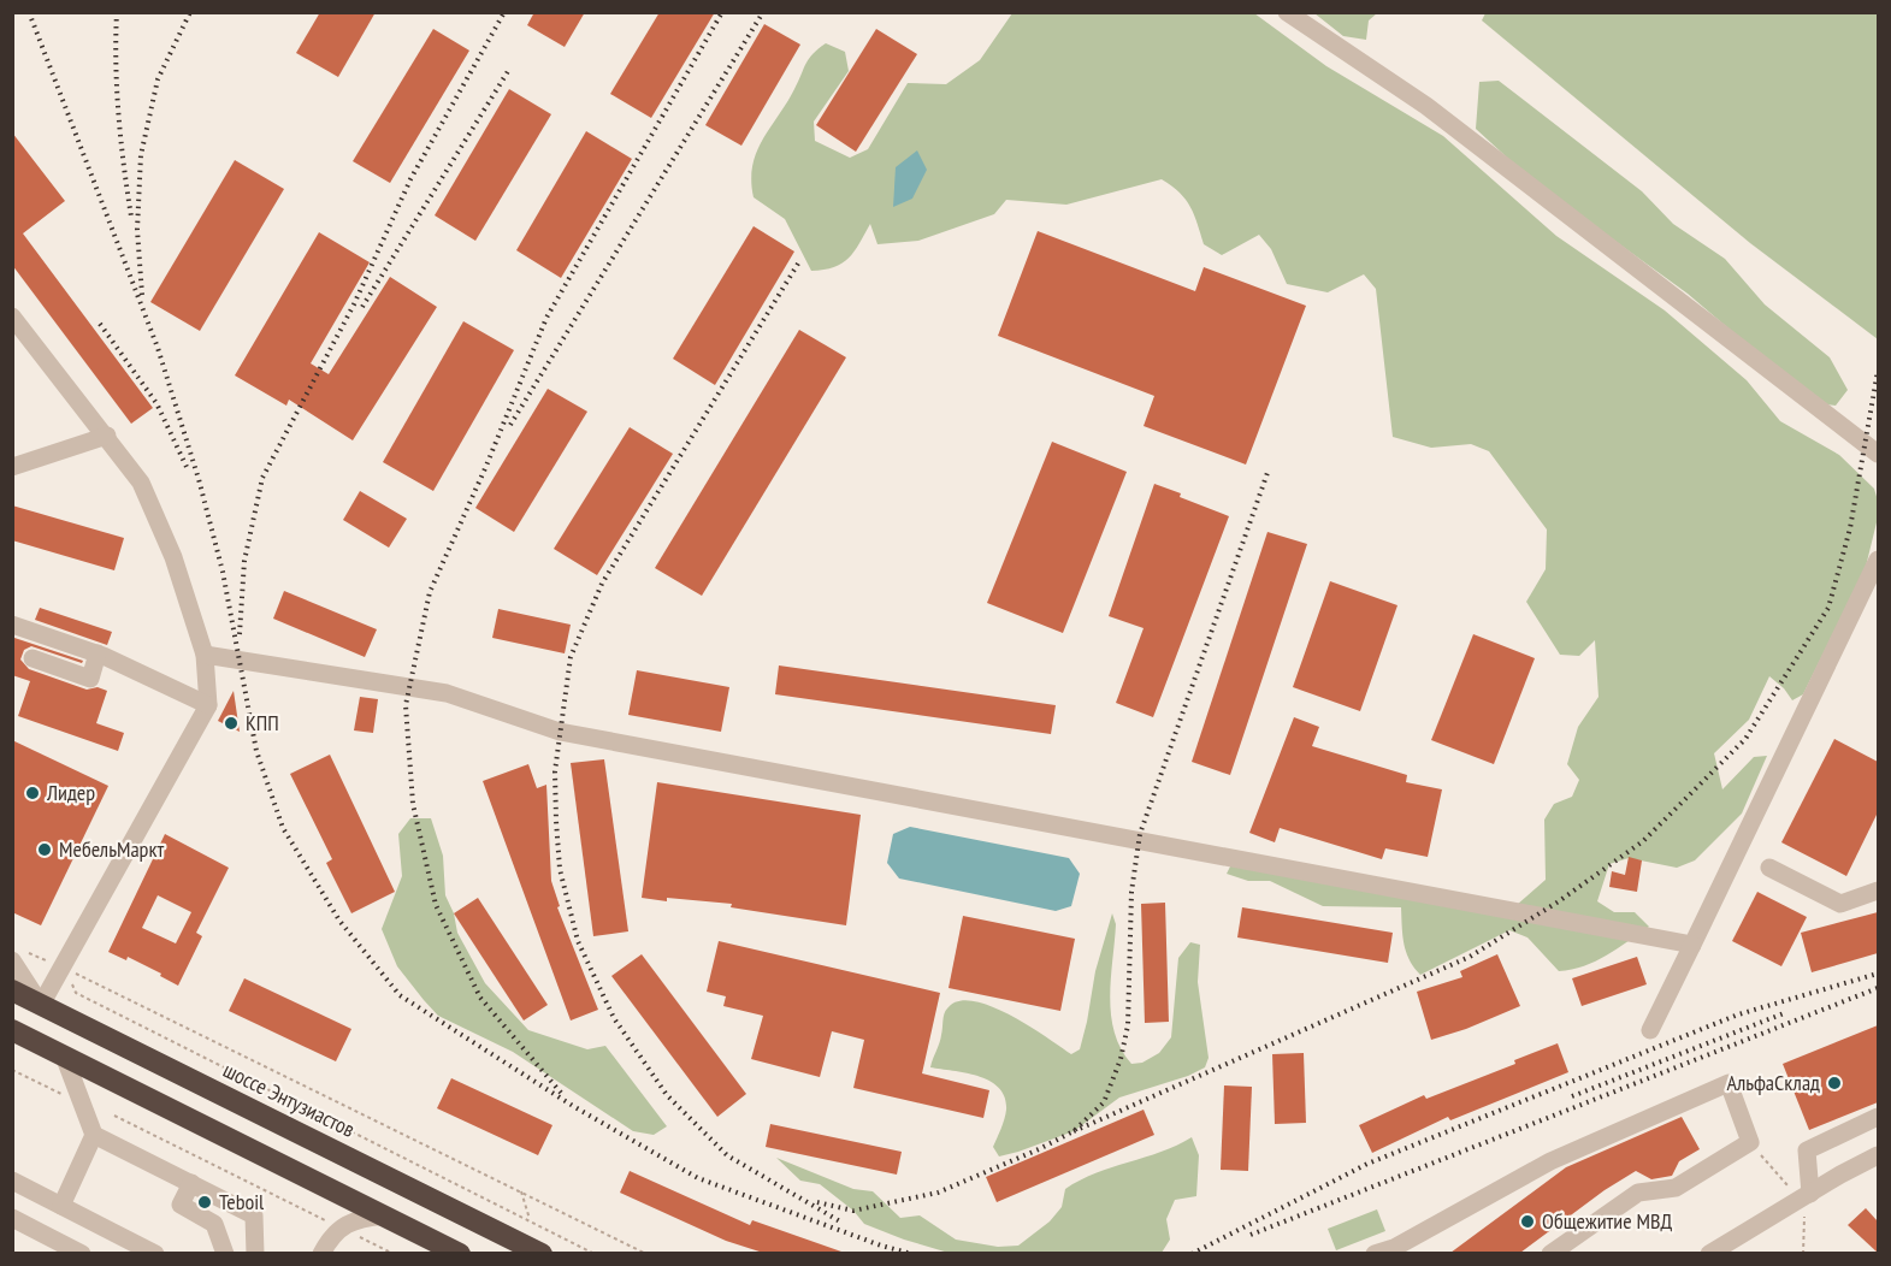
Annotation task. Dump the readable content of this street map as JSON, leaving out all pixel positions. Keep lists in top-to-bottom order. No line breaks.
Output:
{"streets":{"highway":["шоссе Энтузиастов"]},"places":["КПП","Лидер","МебельМаркт","АльфаСклад","Teboil","Общежитие МВД"]}
